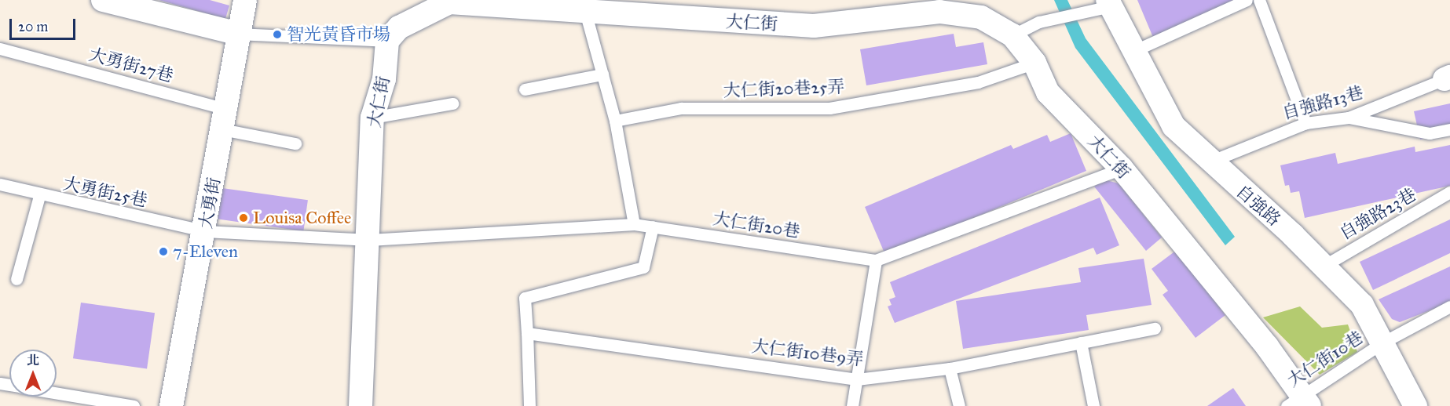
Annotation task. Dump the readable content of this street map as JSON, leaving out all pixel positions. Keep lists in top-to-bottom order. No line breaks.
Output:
{"streets":{"street":["大仁街","大勇街","自強路"],"lane":["大勇街27巷","大仁街20巷25弄","自強路13巷","大勇街25巷","自強路23巷","大仁街20巷","大仁街10巷9弄","大仁街10巷"]},"crossings":[["大仁街","大仁街20巷25弄"],["大仁街","大勇街25巷"],["大仁街","大仁街20巷"],["大仁街","大仁街10巷"],["大勇街27巷","大勇街"],["自強路13巷","自強路"],["大勇街25巷","大勇街"],["大勇街25巷","大仁街20巷"],["自強路","自強路23巷"],["自強路","大仁街10巷"]],"places":["智光黃昏市場","Louisa Coffee","7-Eleven"],"scale_bar":"20 m","north":"top"}
